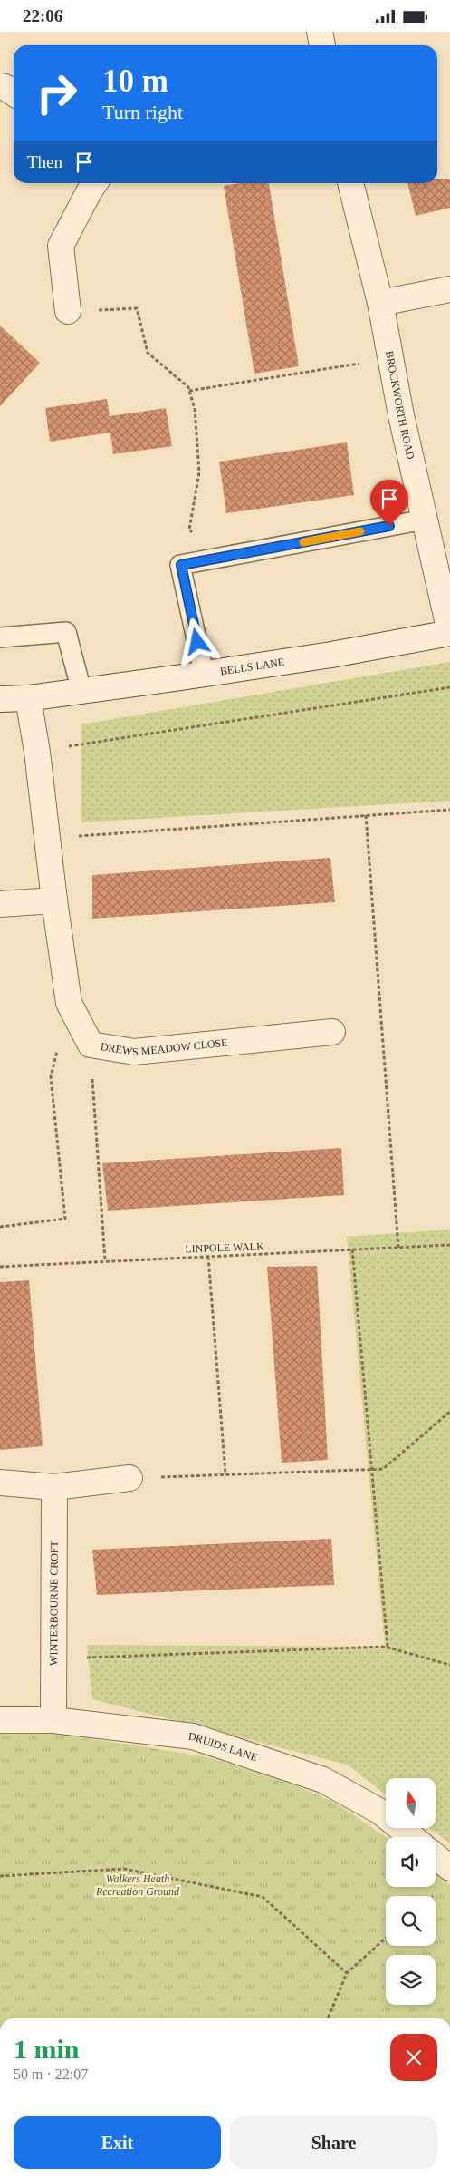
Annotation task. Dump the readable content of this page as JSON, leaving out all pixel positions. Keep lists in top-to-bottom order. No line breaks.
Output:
{"streets":{"street":["BROCKWORTH ROAD","BELLS LANE","DREWS MEADOW CLOSE","WINTERBOURNE CROFT","DRUIDS LANE"],"path":["LINPOLE WALK"]},"crossings":[["BROCKWORTH ROAD","BELLS LANE"],["BELLS LANE","DREWS MEADOW CLOSE"],["WINTERBOURNE CROFT","DRUIDS LANE"]],"parks":["Walkers Heath Recreation Ground"],"north":"top","page":{"status":"22:06","turn":["10 m","Turn right"],"then":"Then","heading":["1 min","50 m · 22:07"],"buttons":["Exit","Share"]}}
